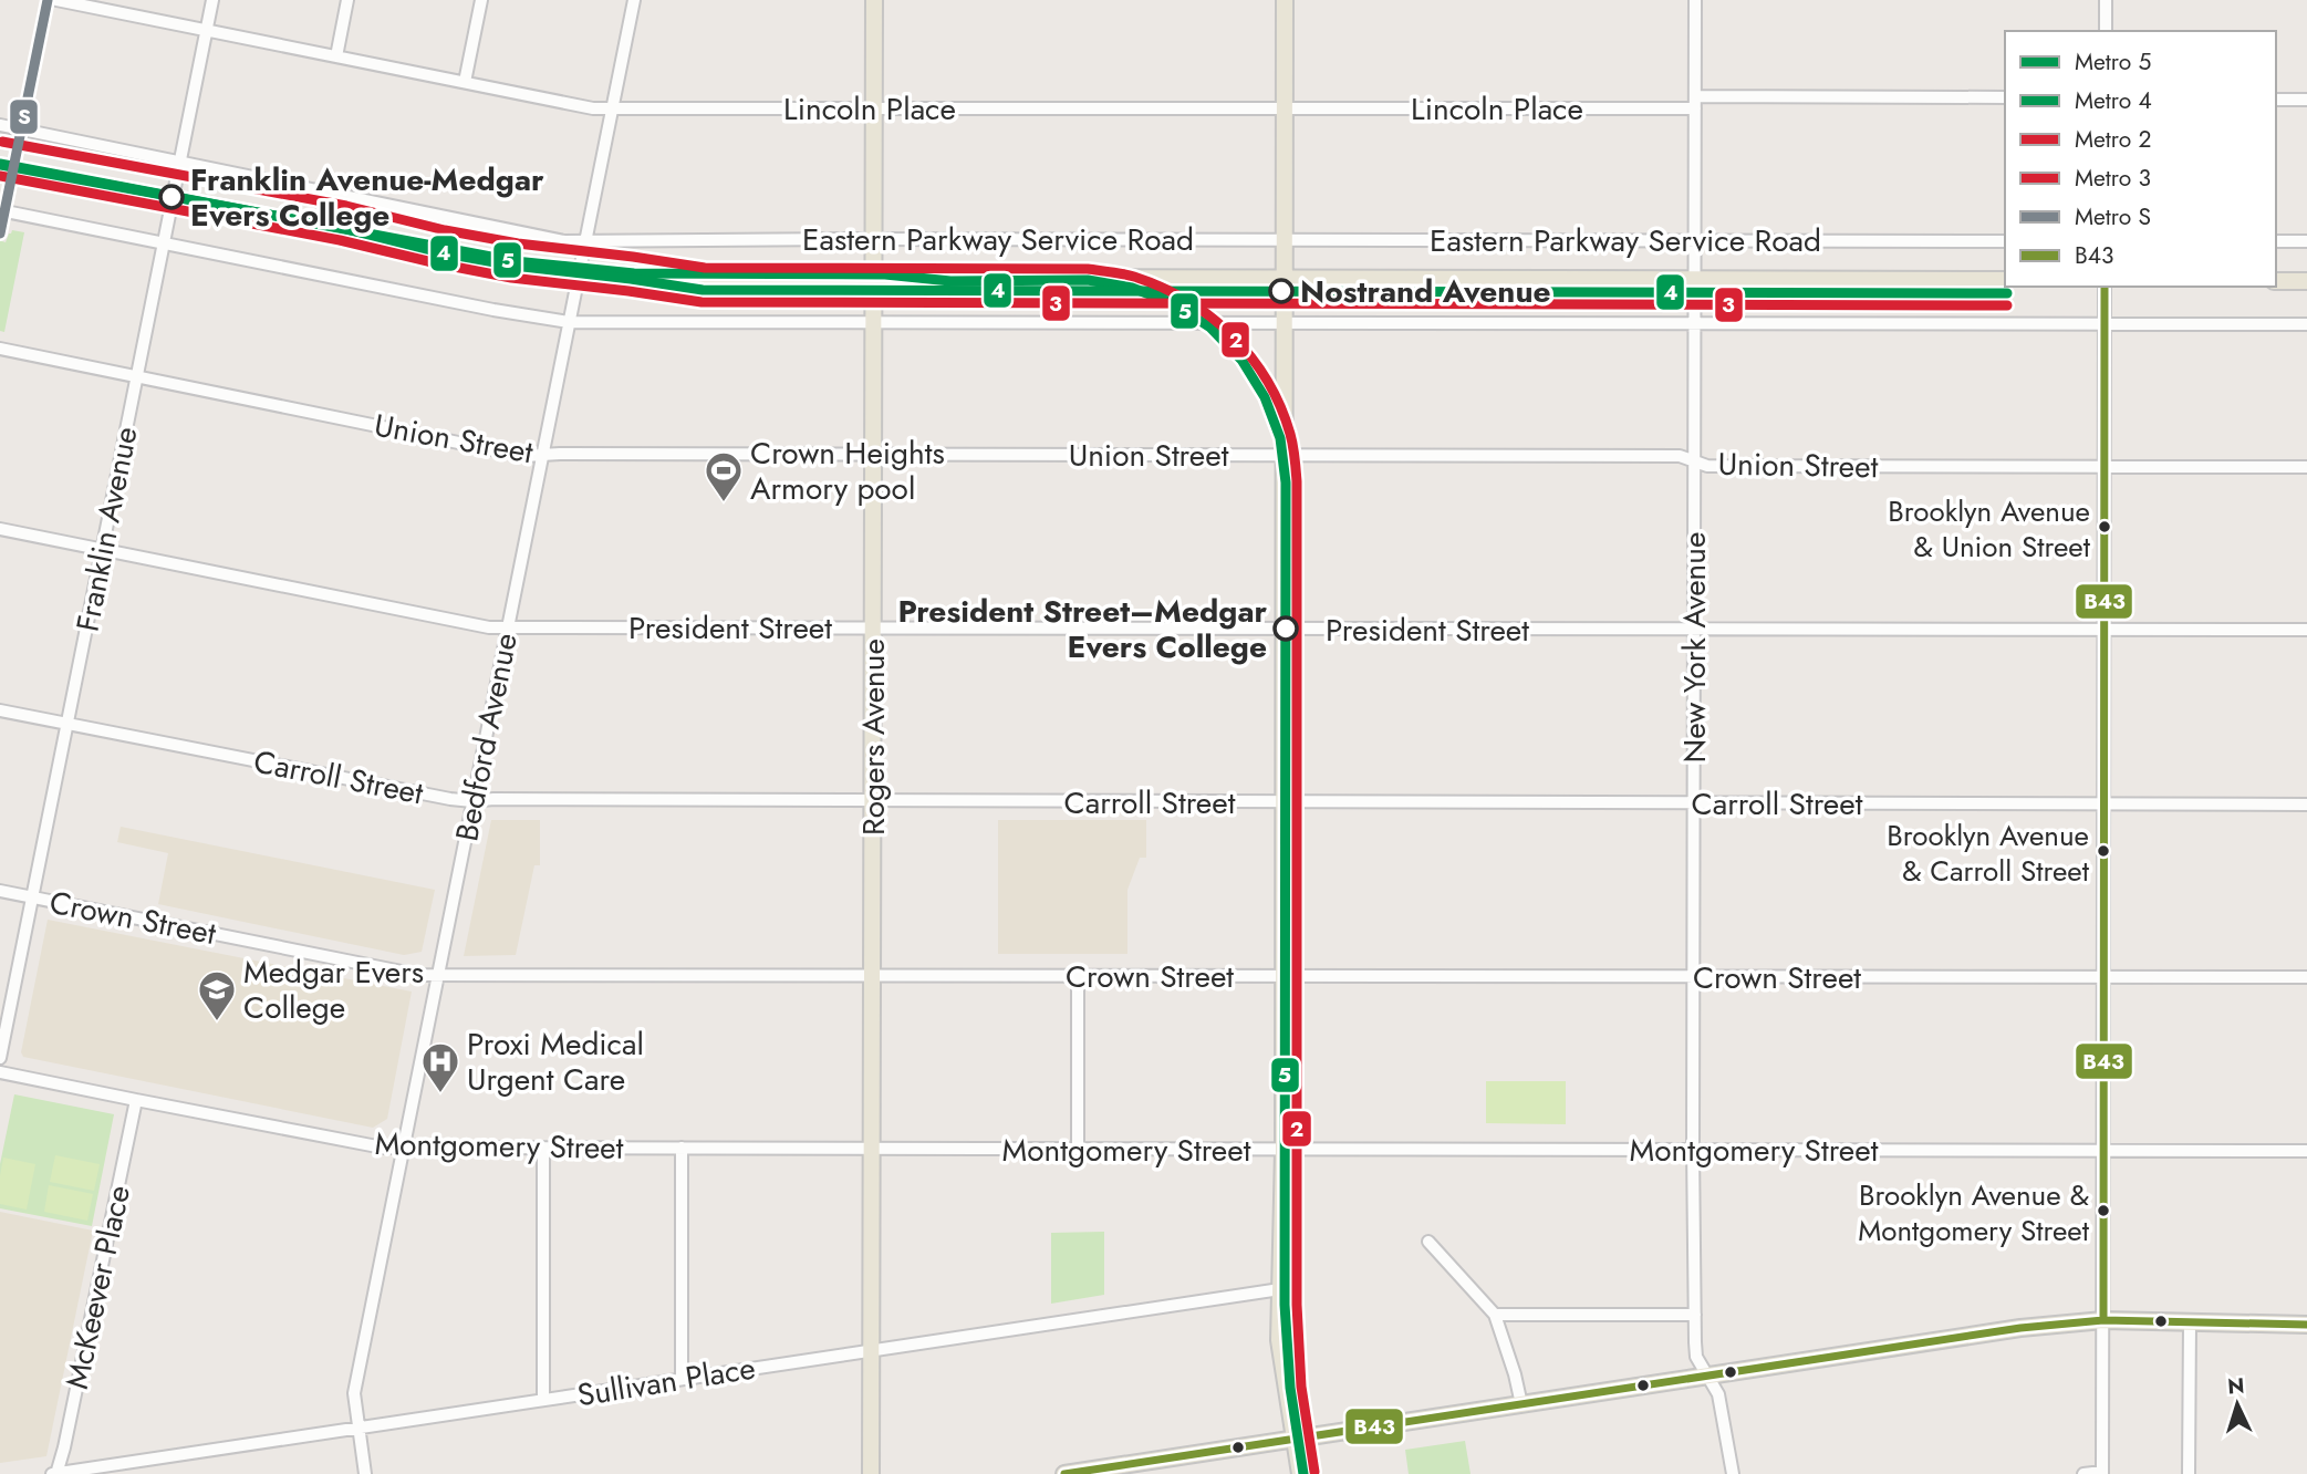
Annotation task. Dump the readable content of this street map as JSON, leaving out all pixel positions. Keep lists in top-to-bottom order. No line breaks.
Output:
{"streets":{"main road":["Rogers Avenue"],"street":["Lincoln Place","Eastern Parkway Service Road","Union Street","Franklin Avenue","President Street","New York Avenue","Bedford Avenue","Carroll Street","Crown Street","Montgomery Street","McKeever Place","Sullivan Place"]},"crossings":[["Lincoln Place","Franklin Avenue"],["Lincoln Place","New York Avenue"],["Lincoln Place","Bedford Avenue"],["Lincoln Place","Rogers Avenue"],["Eastern Parkway Service Road","Franklin Avenue"],["Eastern Parkway Service Road","New York Avenue"],["Eastern Parkway Service Road","Bedford Avenue"],["Eastern Parkway Service Road","Rogers Avenue"],["Union Street","Franklin Avenue"],["Union Street","New York Avenue"],["Union Street","Bedford Avenue"],["Union Street","Rogers Avenue"],["Franklin Avenue","President Street"],["Franklin Avenue","Carroll Street"],["Franklin Avenue","Crown Street"],["President Street","New York Avenue"],["President Street","Bedford Avenue"],["President Street","Rogers Avenue"],["New York Avenue","Carroll Street"],["New York Avenue","Crown Street"],["New York Avenue","Montgomery Street"],["Bedford Avenue","Carroll Street"],["Bedford Avenue","Crown Street"],["Bedford Avenue","Montgomery Street"],["Bedford Avenue","Sullivan Place"],["Rogers Avenue","Carroll Street"],["Rogers Avenue","Crown Street"],["Rogers Avenue","Montgomery Street"],["Rogers Avenue","Sullivan Place"],["Montgomery Street","McKeever Place"],["McKeever Place","Sullivan Place"]],"places":{"other":["Franklin Avenue-Medgar Evers College","Nostrand Avenue","Brooklyn Avenue & Union Street","President Street–Medgar Evers College","Brooklyn Avenue & Carroll Street","Brooklyn Avenue & Montgomery Street"],"sports":["Crown Heights Armory pool"],"school or university":["Medgar Evers College"],"hospital":["Proxi Medical Urgent Care"]},"lines":["metro line S","metro line 2","metro line 5","metro line 4","metro line 3","transit line B43"],"legend":["Metro 5","Metro 4","Metro 2","Metro 3","Metro S","B43"],"north":"top"}
